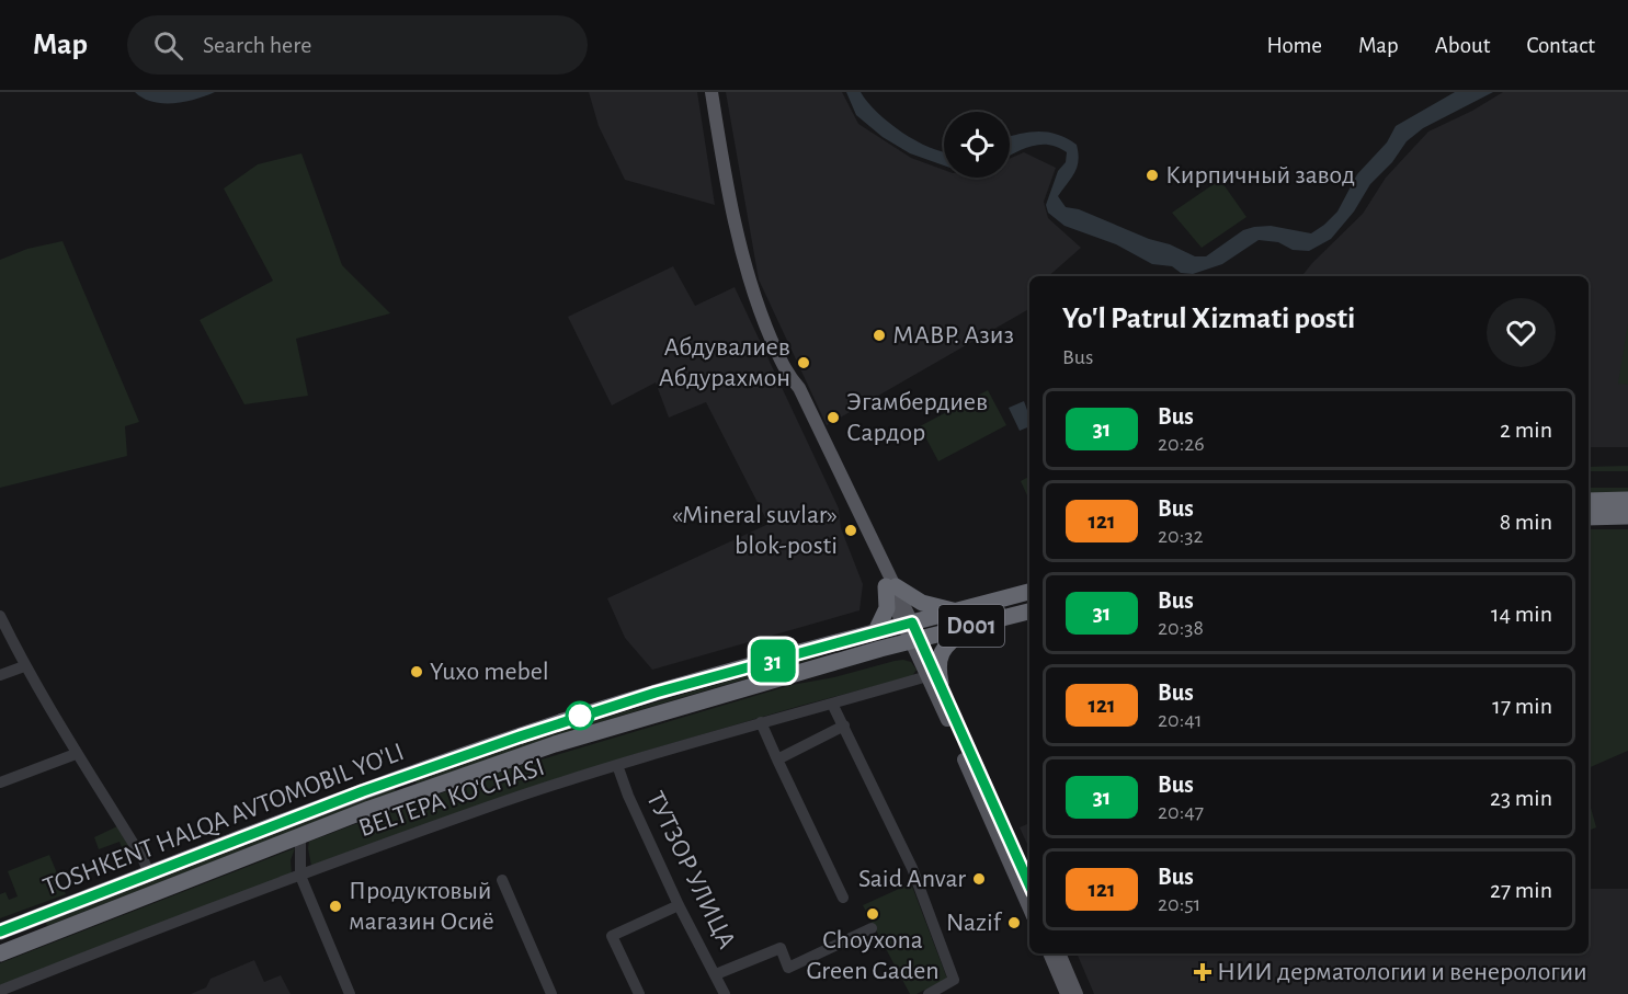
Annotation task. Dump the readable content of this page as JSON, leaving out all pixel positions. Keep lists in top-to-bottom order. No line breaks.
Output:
{"streets":{"highway":["D001","TOSHKENT HALQA AVTOMOBIL YO'LI"],"street":["BELTEPA KO'CHASI","ТУТЗОР УЛИЦА"]},"crossings":[["BELTEPA KO'CHASI","ТУТЗОР УЛИЦА"]],"places":{"other":["Кирпичный завод","МАВР. Азиз","Абдувалиев Абдурахмон","Эгамбердиев Сардор","«Mineral suvlar» blok-posti","Yuxo mebel","Said Anvar","Продуктовый магазин Осиё","Choyxona Green Gaden","Nazif"],"health":["НИИ дерматологии и венерологии"]},"lines":["bus line 31"],"page":{"header":"Map","search":"Search here","nav":["Home","Map","About","Contact"],"on_map":"31","heading":["Yo'l Patrul Xizmati posti","Bus"],"list":[{"mark":"31","name":"Bus","note":"20:26","value":"2 min"},{"mark":"121","name":"Bus","note":"20:32","value":"8 min"},{"mark":"31","name":"Bus","note":"20:38","value":"14 min"},{"mark":"121","name":"Bus","note":"20:41","value":"17 min"},{"mark":"31","name":"Bus","note":"20:47","value":"23 min"},{"mark":"121","name":"Bus","note":"20:51","value":"27 min"}]}}
